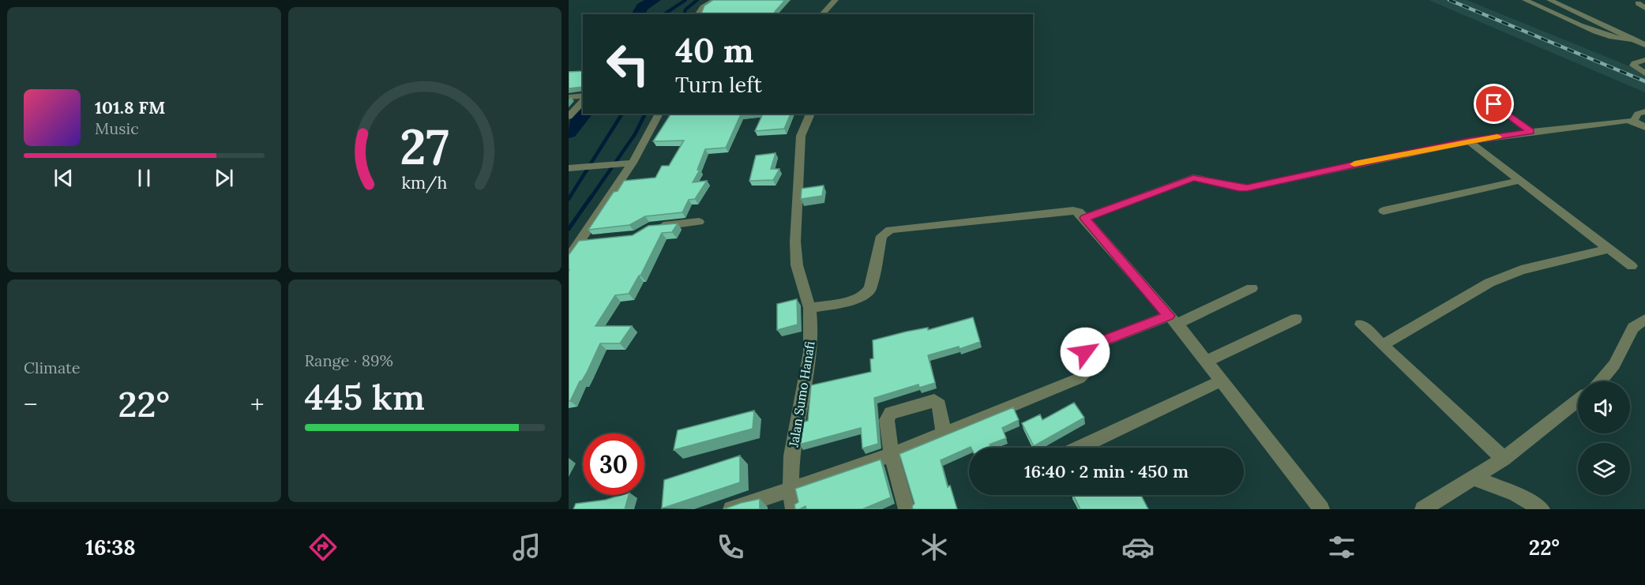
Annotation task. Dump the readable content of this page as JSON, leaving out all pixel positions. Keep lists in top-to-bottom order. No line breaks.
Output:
{"streets":{"street":["Jalan Sumo Hanafi"]},"page":{"turn":["40 m","Turn left"],"song":["101.8 FM","Music"],"tile":["Climate",["Range · 89%","445 km"]],"heat":["−","22°","+"],"limit":"30","trip":"16:40 · 2 min · 450 m","tabs":["16:38","22°"],"gauge":["27","km/h"]}}
